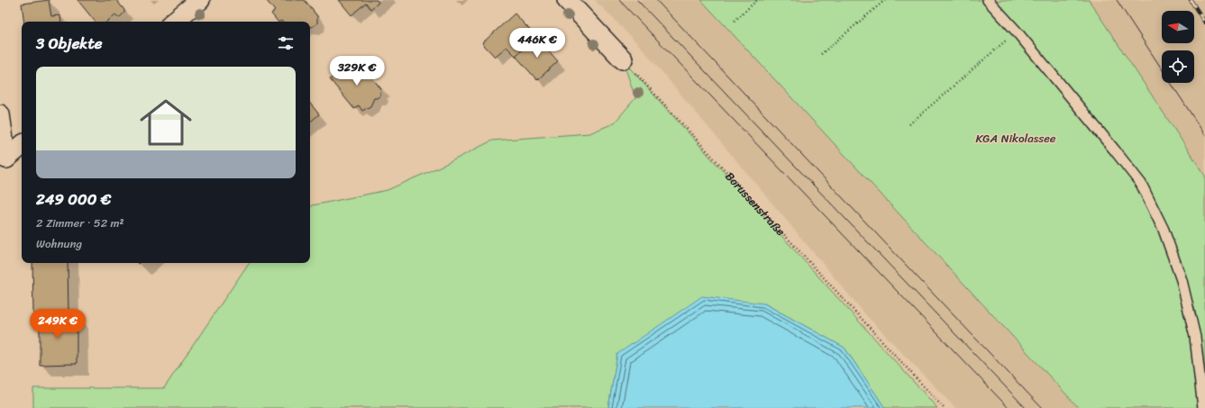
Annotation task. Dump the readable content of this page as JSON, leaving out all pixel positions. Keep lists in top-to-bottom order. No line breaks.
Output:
{"streets":{"path":["Borussenstraße"]},"parks":["KGA Nikolassee"],"north":"left","page":{"heading":"3 Objekte","price":["446K €","329K €","249K €"],"list":[{"name":"249 000 €","note":"2 Zimmer · 52 m² · Wohnung"}]}}
